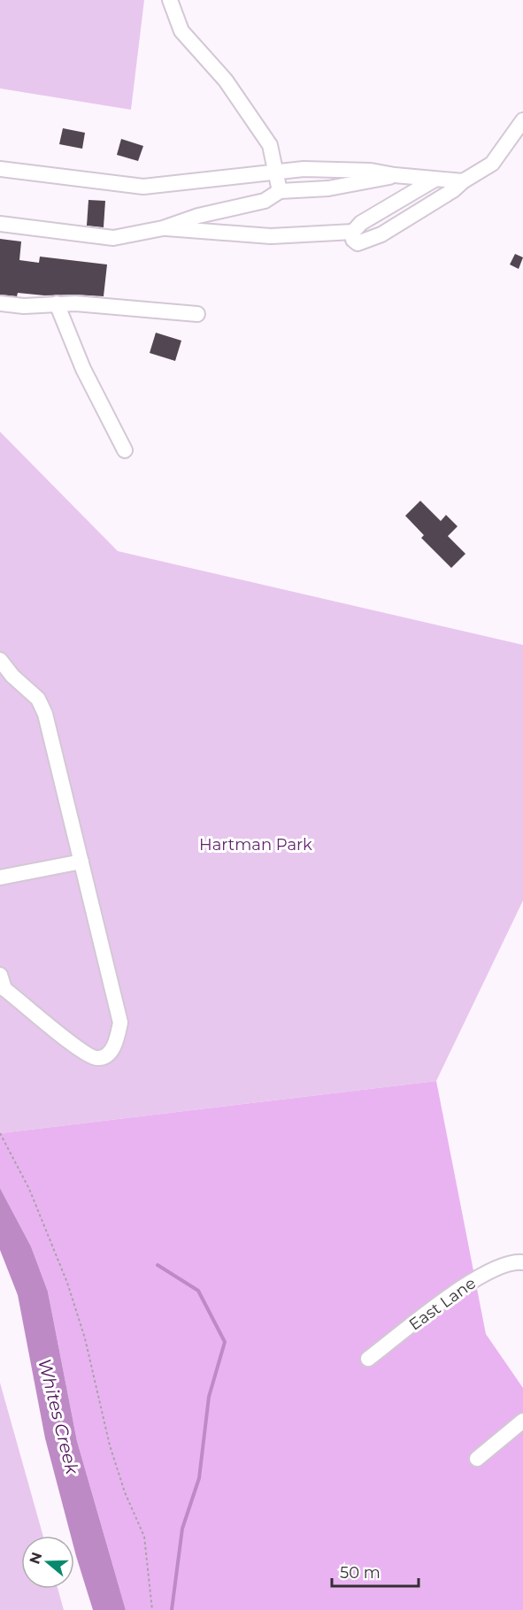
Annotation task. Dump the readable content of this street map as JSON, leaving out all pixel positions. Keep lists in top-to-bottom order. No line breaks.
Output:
{"streets":{"street":["East Lane"]},"water":["Whites Creek"],"parks":["Hartman Park"],"scale_bar":"50 m","north":"left"}
